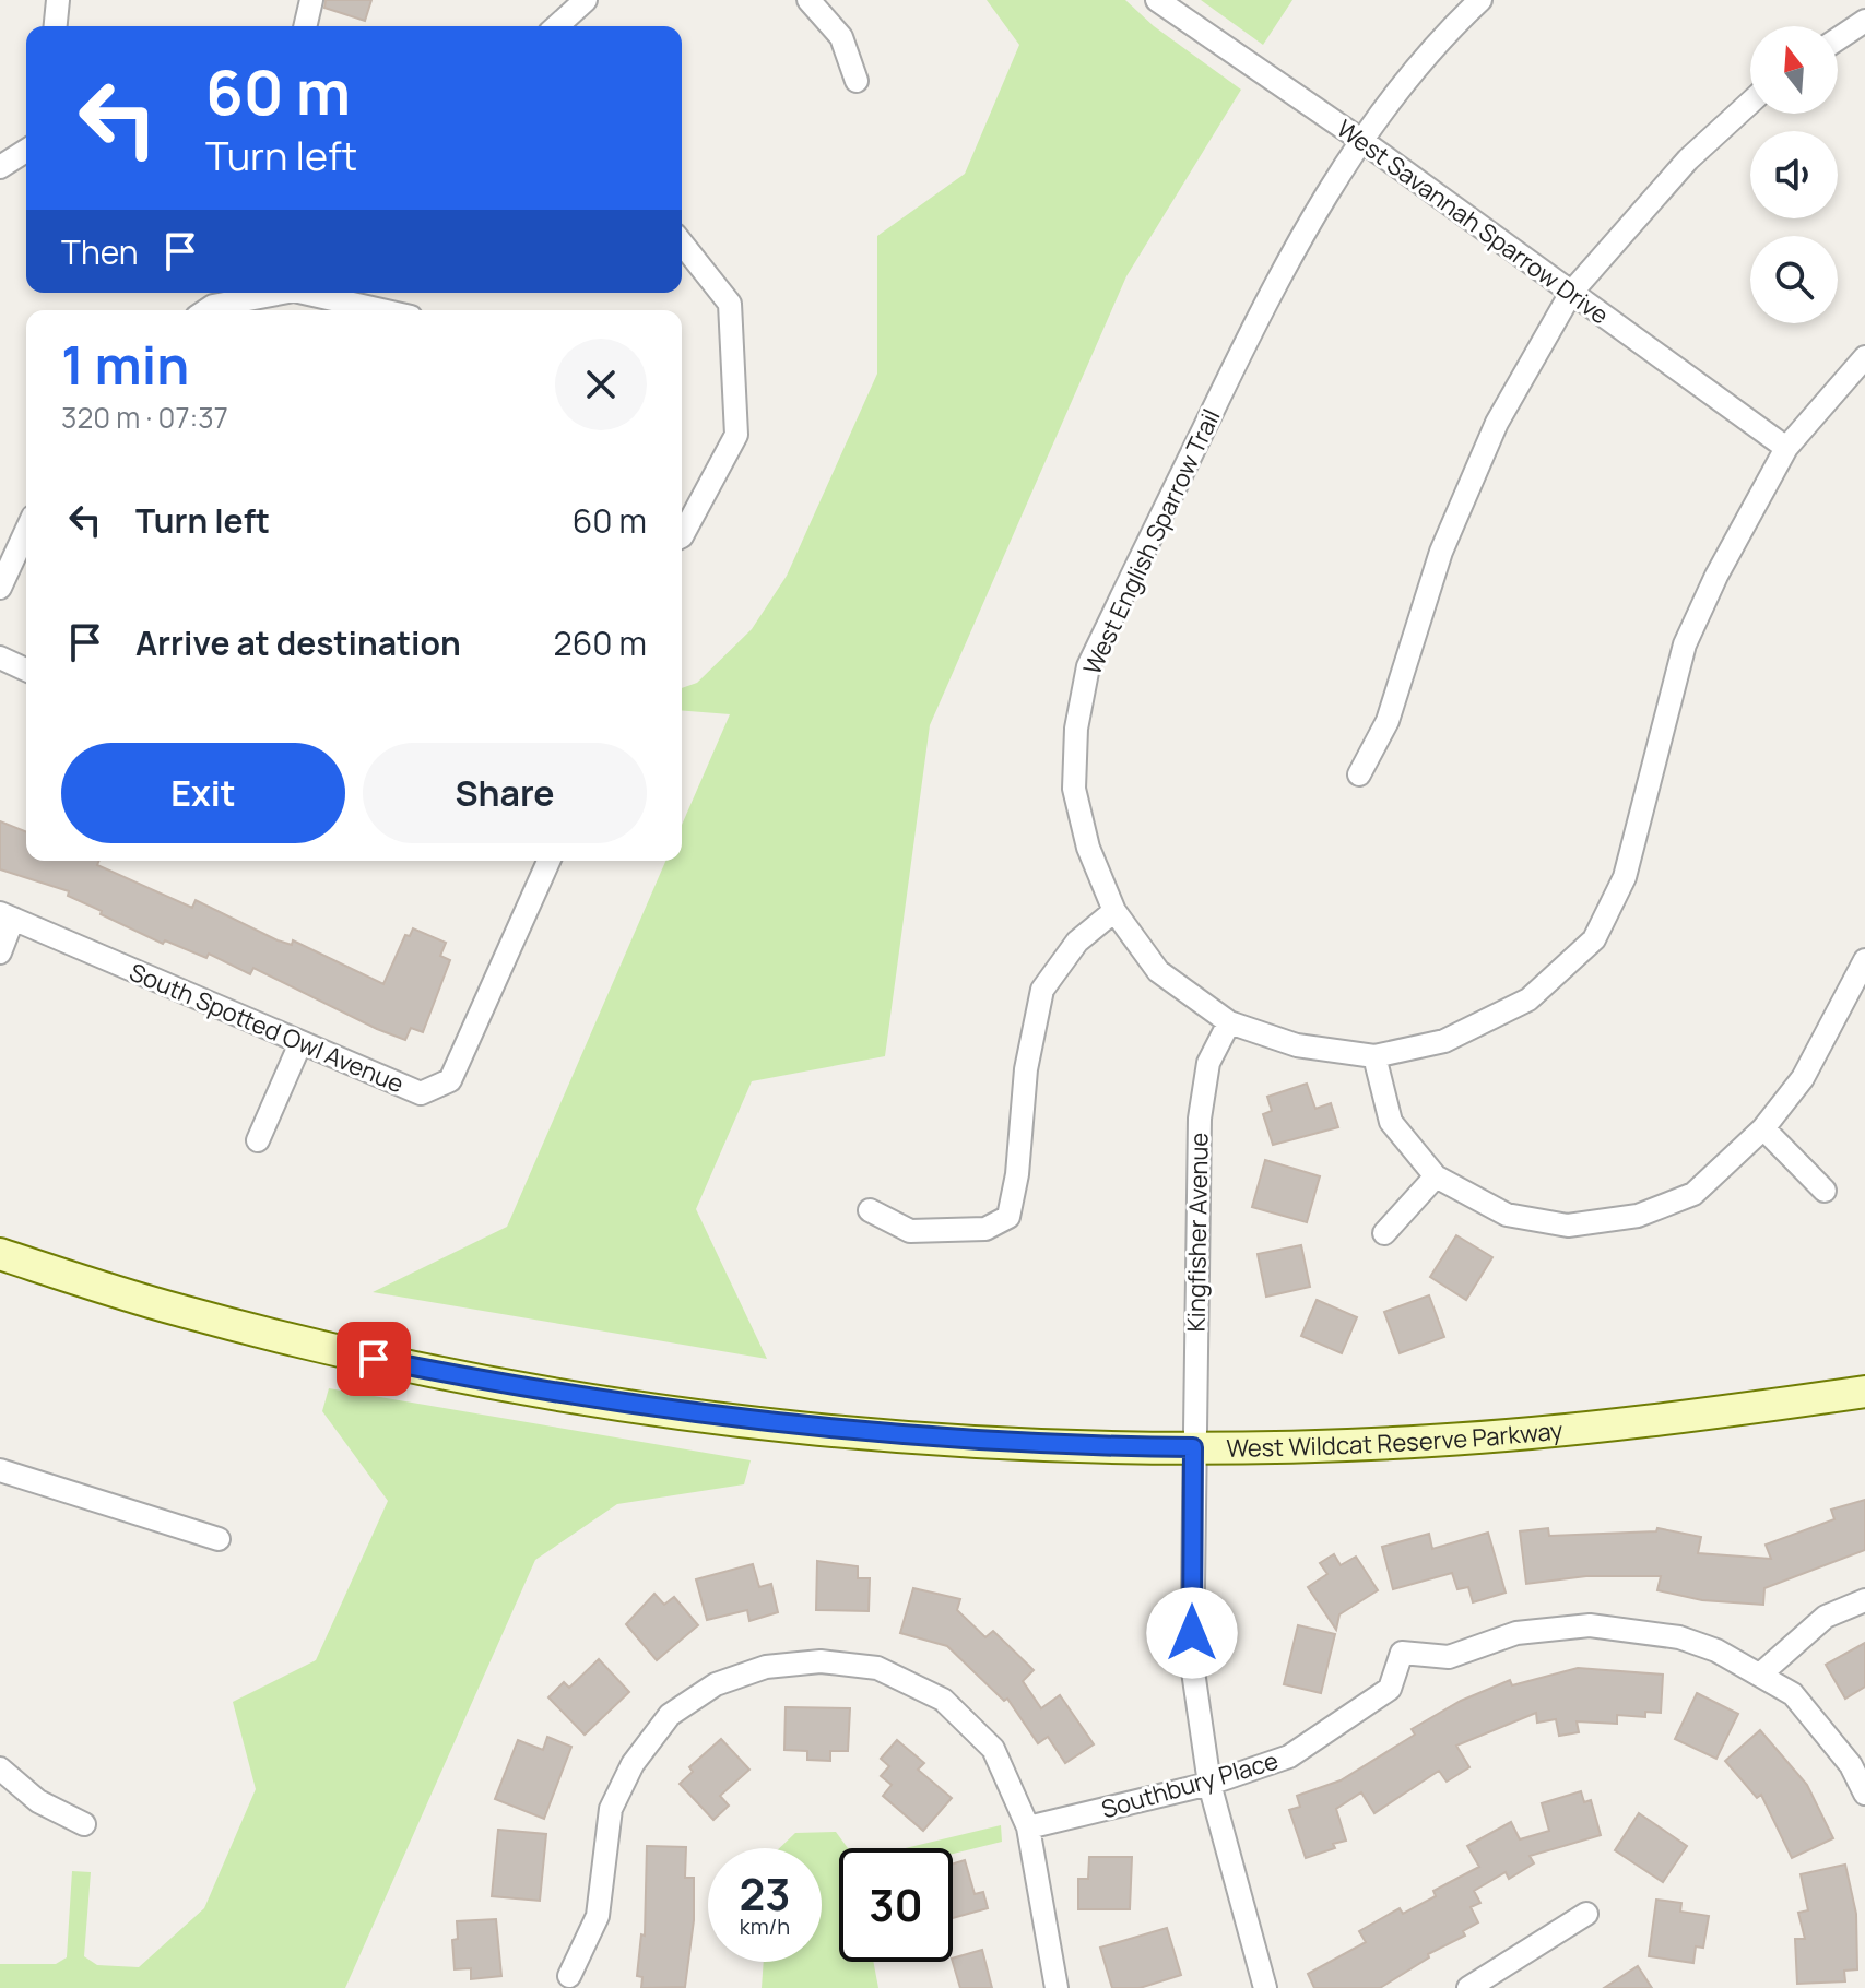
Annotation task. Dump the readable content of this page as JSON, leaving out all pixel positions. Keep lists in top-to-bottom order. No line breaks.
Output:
{"streets":{"main road":["West Wildcat Reserve Parkway"],"street":["West Savannah Sparrow Drive","West English Sparrow Trail","South Spotted Owl Avenue","Kingfisher Avenue","Southbury Place"]},"crossings":[["West Savannah Sparrow Drive","West English Sparrow Trail"],["West English Sparrow Trail","Kingfisher Avenue"],["Kingfisher Avenue","West Wildcat Reserve Parkway"],["Kingfisher Avenue","Southbury Place"]],"north":"top","page":{"turn":["60 m","Turn left"],"then":"Then","heading":["1 min","320 m · 07:37"],"list":[{"name":"Turn left","value":"60 m"},{"name":"Arrive at destination","value":"260 m"}],"buttons":["Exit","Share"],"speed":"23 km/h","limit":"30"}}
